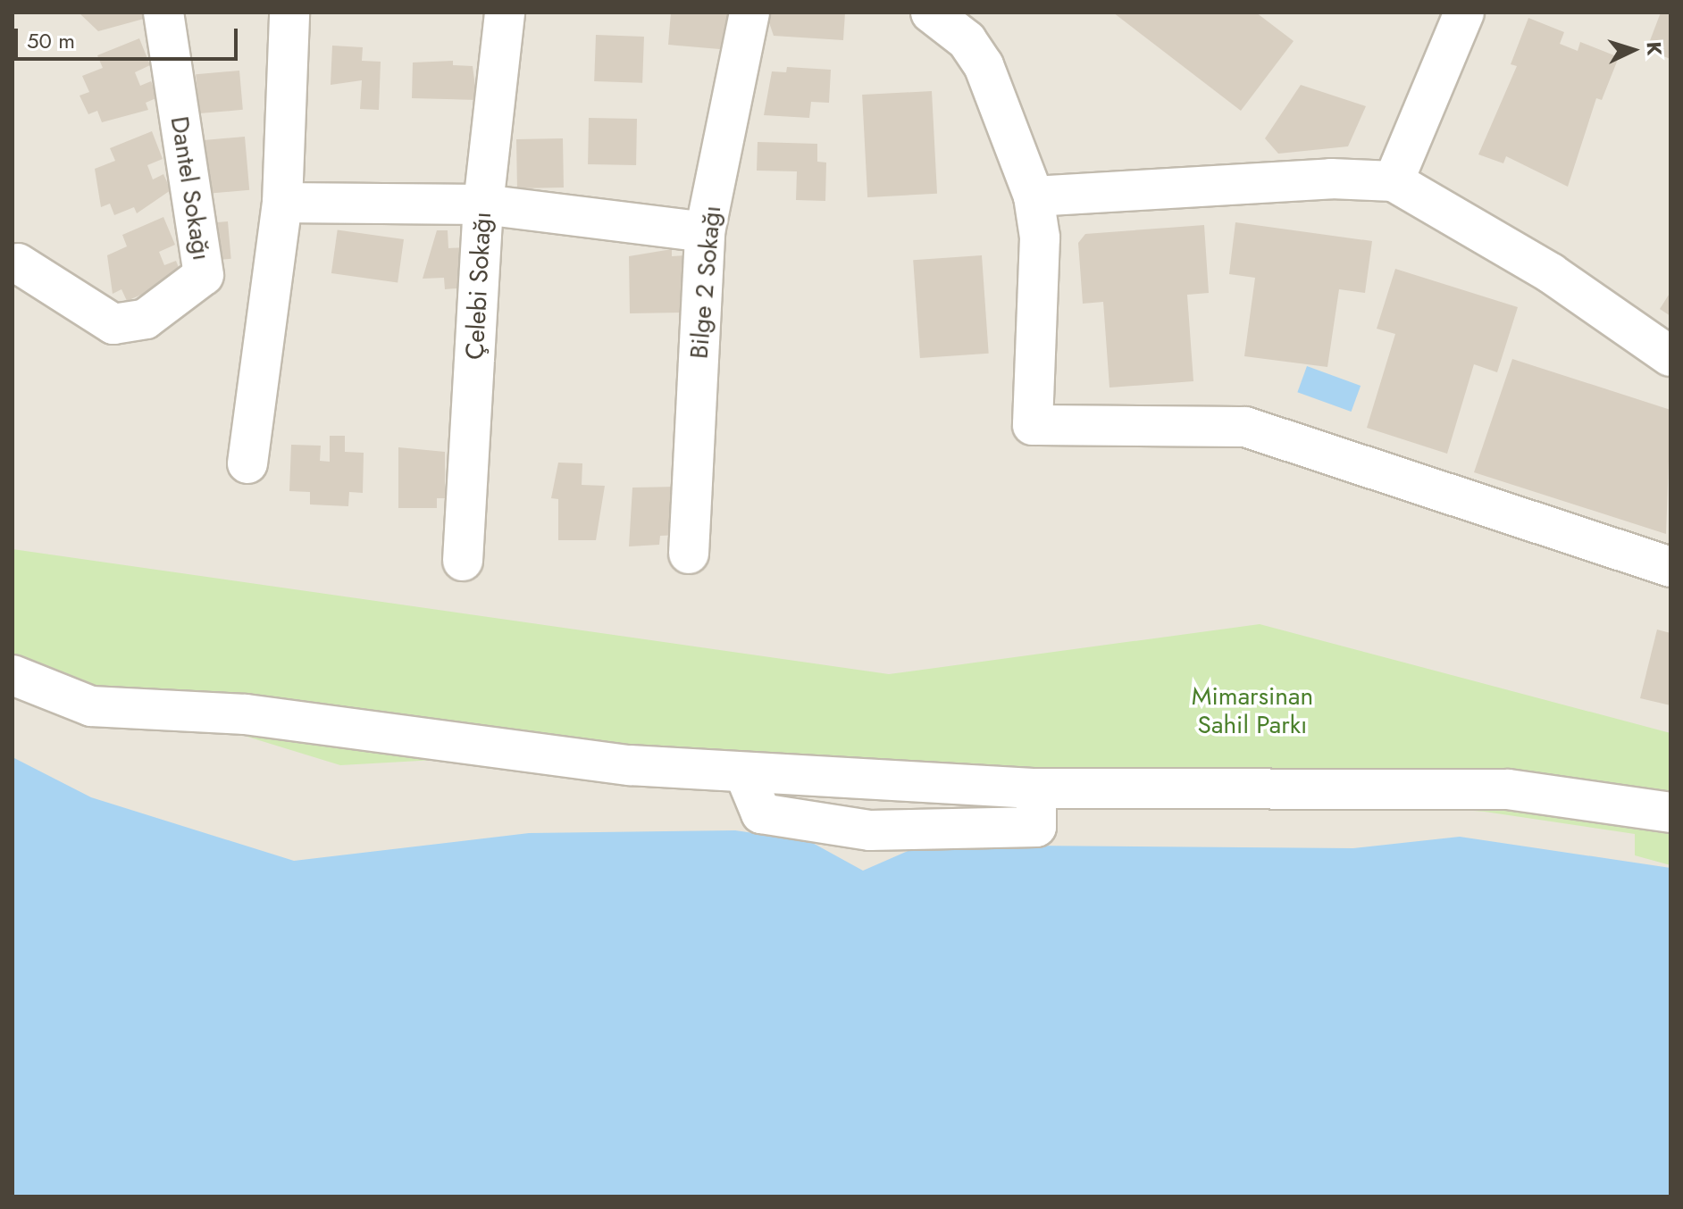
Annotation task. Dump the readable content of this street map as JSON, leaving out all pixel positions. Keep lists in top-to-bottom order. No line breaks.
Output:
{"streets":{"street":["Dantel Sokağı","Bilge 2 Sokağı","Çelebi Sokağı"]},"parks":["Mimarsinan Sahil Parkı"],"scale_bar":"50 m","north":"right"}
